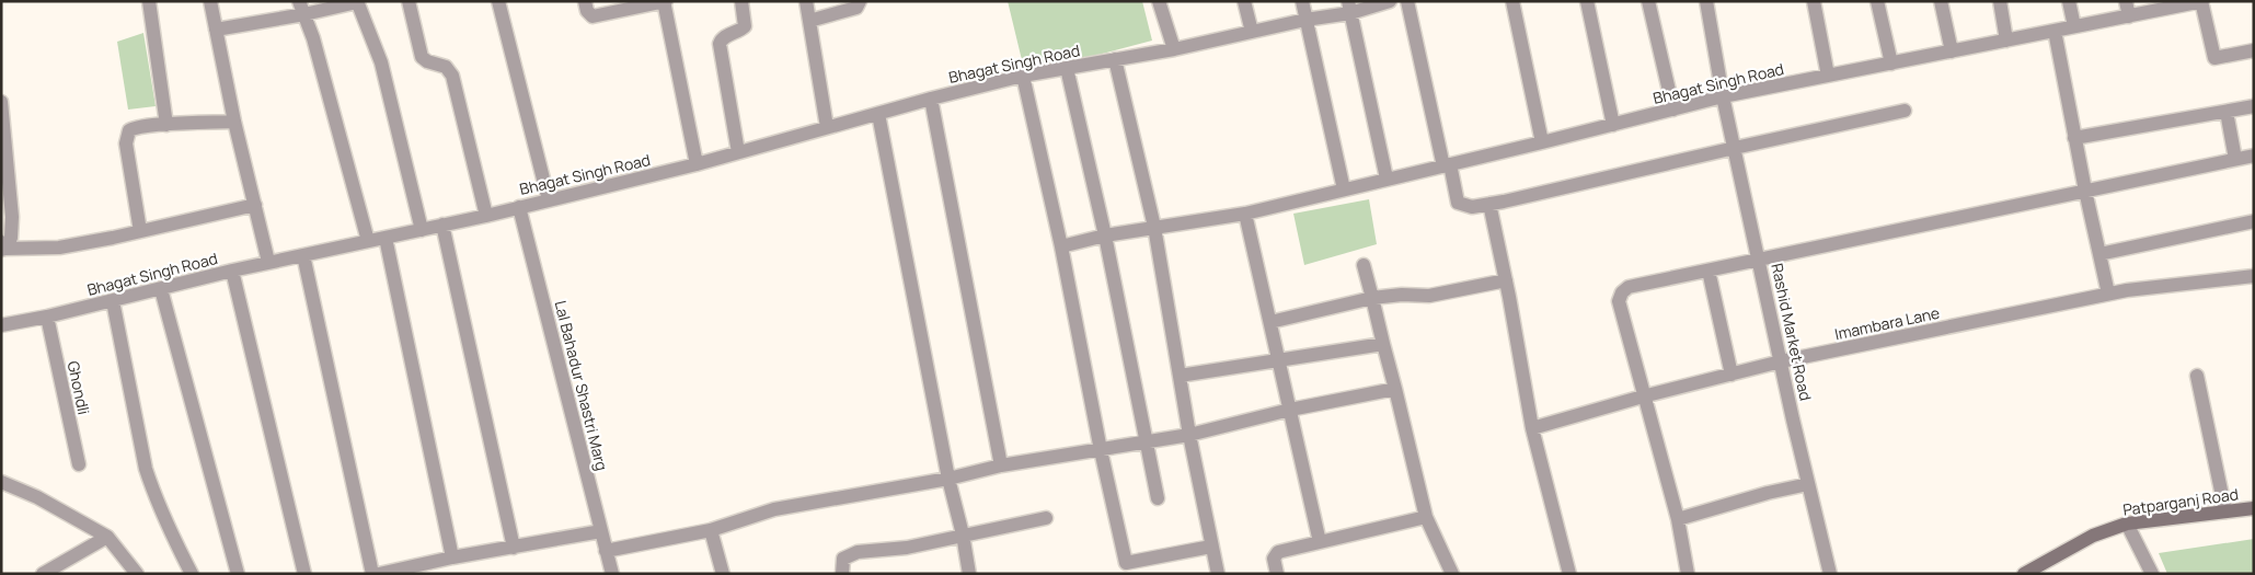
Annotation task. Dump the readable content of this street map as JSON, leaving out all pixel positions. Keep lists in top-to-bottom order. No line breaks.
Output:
{"streets":{"street":["Bhagat Singh Road","Imambara Lane","Rashid Market Road","Lal Bahadur Shastri Marg","Ghondli","Patparganj Road"]},"crossings":[["Bhagat Singh Road","Rashid Market Road"],["Bhagat Singh Road","Lal Bahadur Shastri Marg"],["Bhagat Singh Road","Ghondli"],["Imambara Lane","Rashid Market Road"]]}
